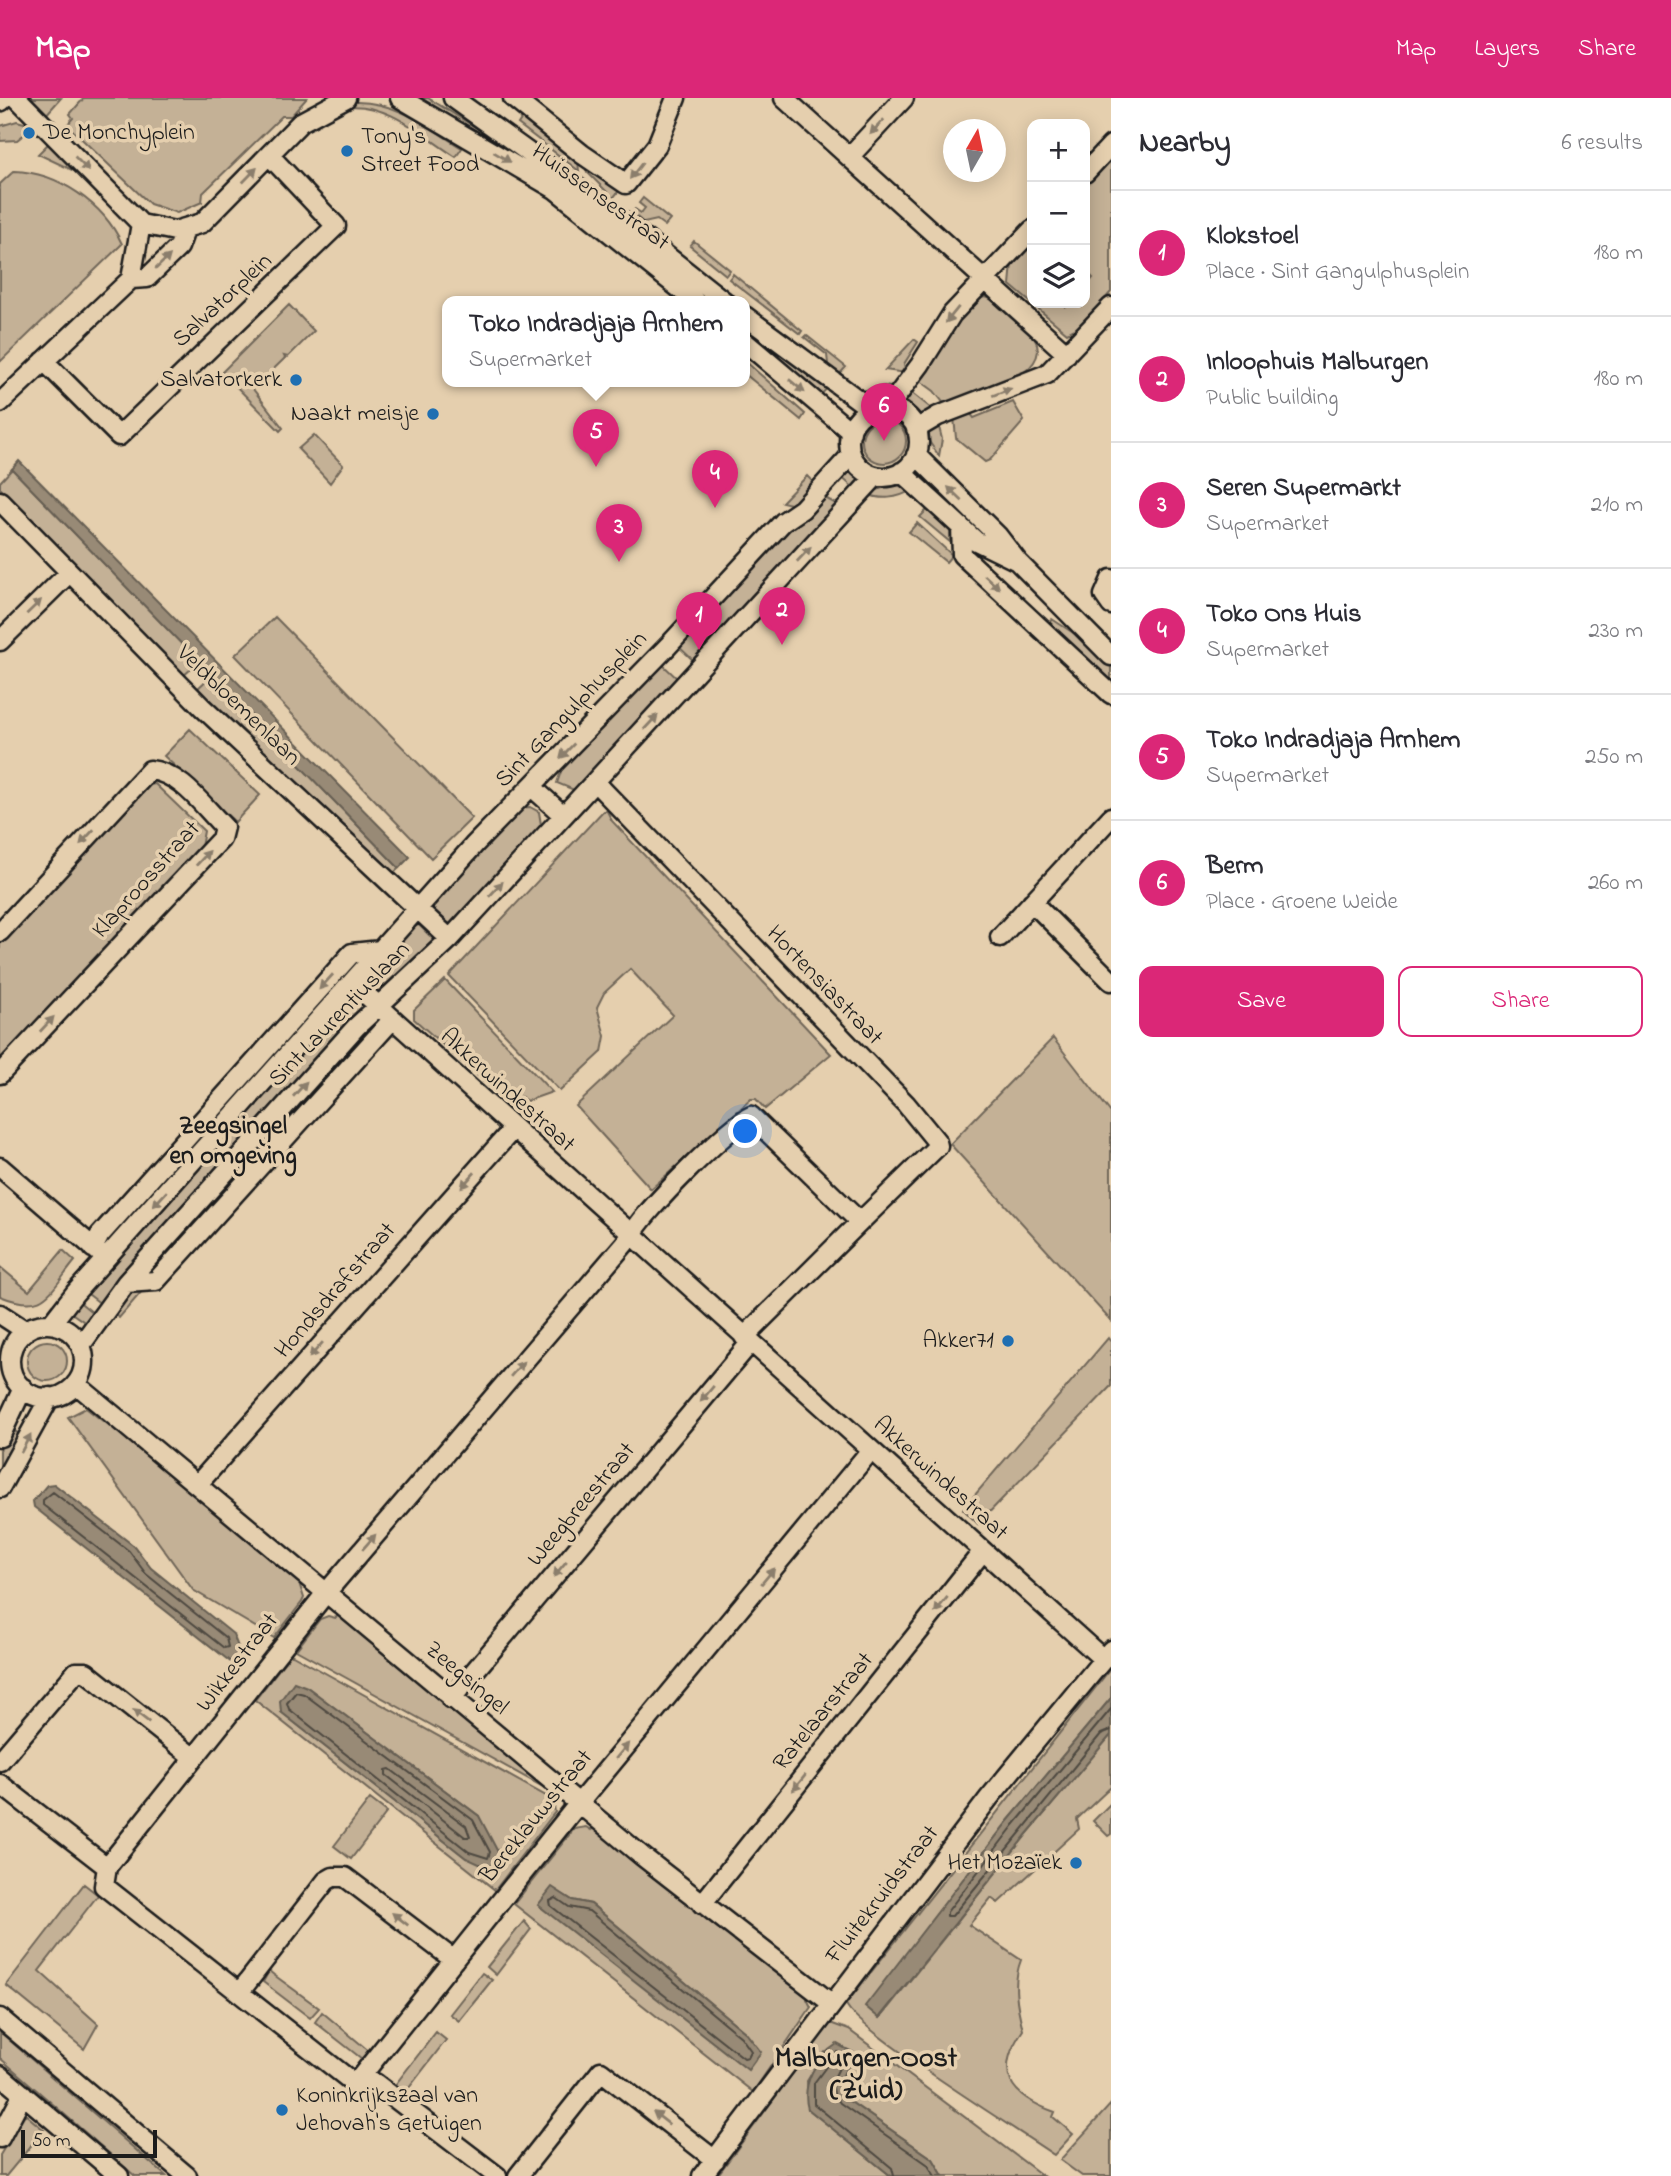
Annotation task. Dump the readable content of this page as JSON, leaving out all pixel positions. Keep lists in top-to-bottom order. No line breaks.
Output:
{"streets":{"street":["Huissensestraat","Salvatorplein","Veldbloemenlaan","Sint Gangulphusplein","Klaproosstraat","Hortensiastraat","Sint Laurentiuslaan","Akkerwindestraat","Hondsdrafstraat","Weegbreestraat","Wikkestraat","Zeegsingel","Ratelaarstraat","Bereklauwstraat","Fluitekruidstraat"]},"crossings":[["Veldbloemenlaan","Sint Gangulphusplein"],["Veldbloemenlaan","Sint Laurentiuslaan"],["Sint Gangulphusplein","Sint Laurentiuslaan"],["Sint Laurentiuslaan","Akkerwindestraat"],["Sint Laurentiuslaan","Zeegsingel"],["Akkerwindestraat","Hondsdrafstraat"],["Akkerwindestraat","Weegbreestraat"],["Akkerwindestraat","Wikkestraat"],["Akkerwindestraat","Ratelaarstraat"],["Akkerwindestraat","Bereklauwstraat"],["Akkerwindestraat","Fluitekruidstraat"],["Hondsdrafstraat","Zeegsingel"],["Weegbreestraat","Zeegsingel"],["Wikkestraat","Zeegsingel"],["Zeegsingel","Ratelaarstraat"],["Zeegsingel","Bereklauwstraat"],["Zeegsingel","Fluitekruidstraat"]],"one_way":["Hondsdrafstraat","Weegbreestraat","Wikkestraat","Ratelaarstraat","Bereklauwstraat"],"districts":["Zeegsingel en omgeving","Malburgen-Oost (Zuid)"],"places":["De Monchyplein","Tony's Street Food","Salvatorkerk","Naakt meisje","Akker71","Het Mozaïek","Koninkrijkszaal van Jehovah's Getuigen"],"scale_bar":"50 m","north":"top","page":{"header":"Map","nav":["Map","Layers","Share"],"heading":["Nearby","6 results"],"map_buttons":["+","−"],"list":[{"mark":"1","name":"Klokstoel","note":"Place · Sint Gangulphusplein","value":"180 m"},{"mark":"2","name":"Inloophuis Malburgen","note":"Public building","value":"180 m"},{"mark":"3","name":"Seren Supermarkt","note":"Supermarket","value":"210 m"},{"mark":"4","name":"Toko Ons Huis","note":"Supermarket","value":"230 m"},{"mark":"5","name":"Toko Indradjaja Arnhem","note":"Supermarket","value":"250 m"},{"mark":"6","name":"Berm","note":"Place · Groene Weide","value":"260 m"}],"popup":["Toko Indradjaja Arnhem","Supermarket"],"pins":["6","5","4","3","2","1"],"buttons":["Save","Share"],"scale":"50 m"}}
